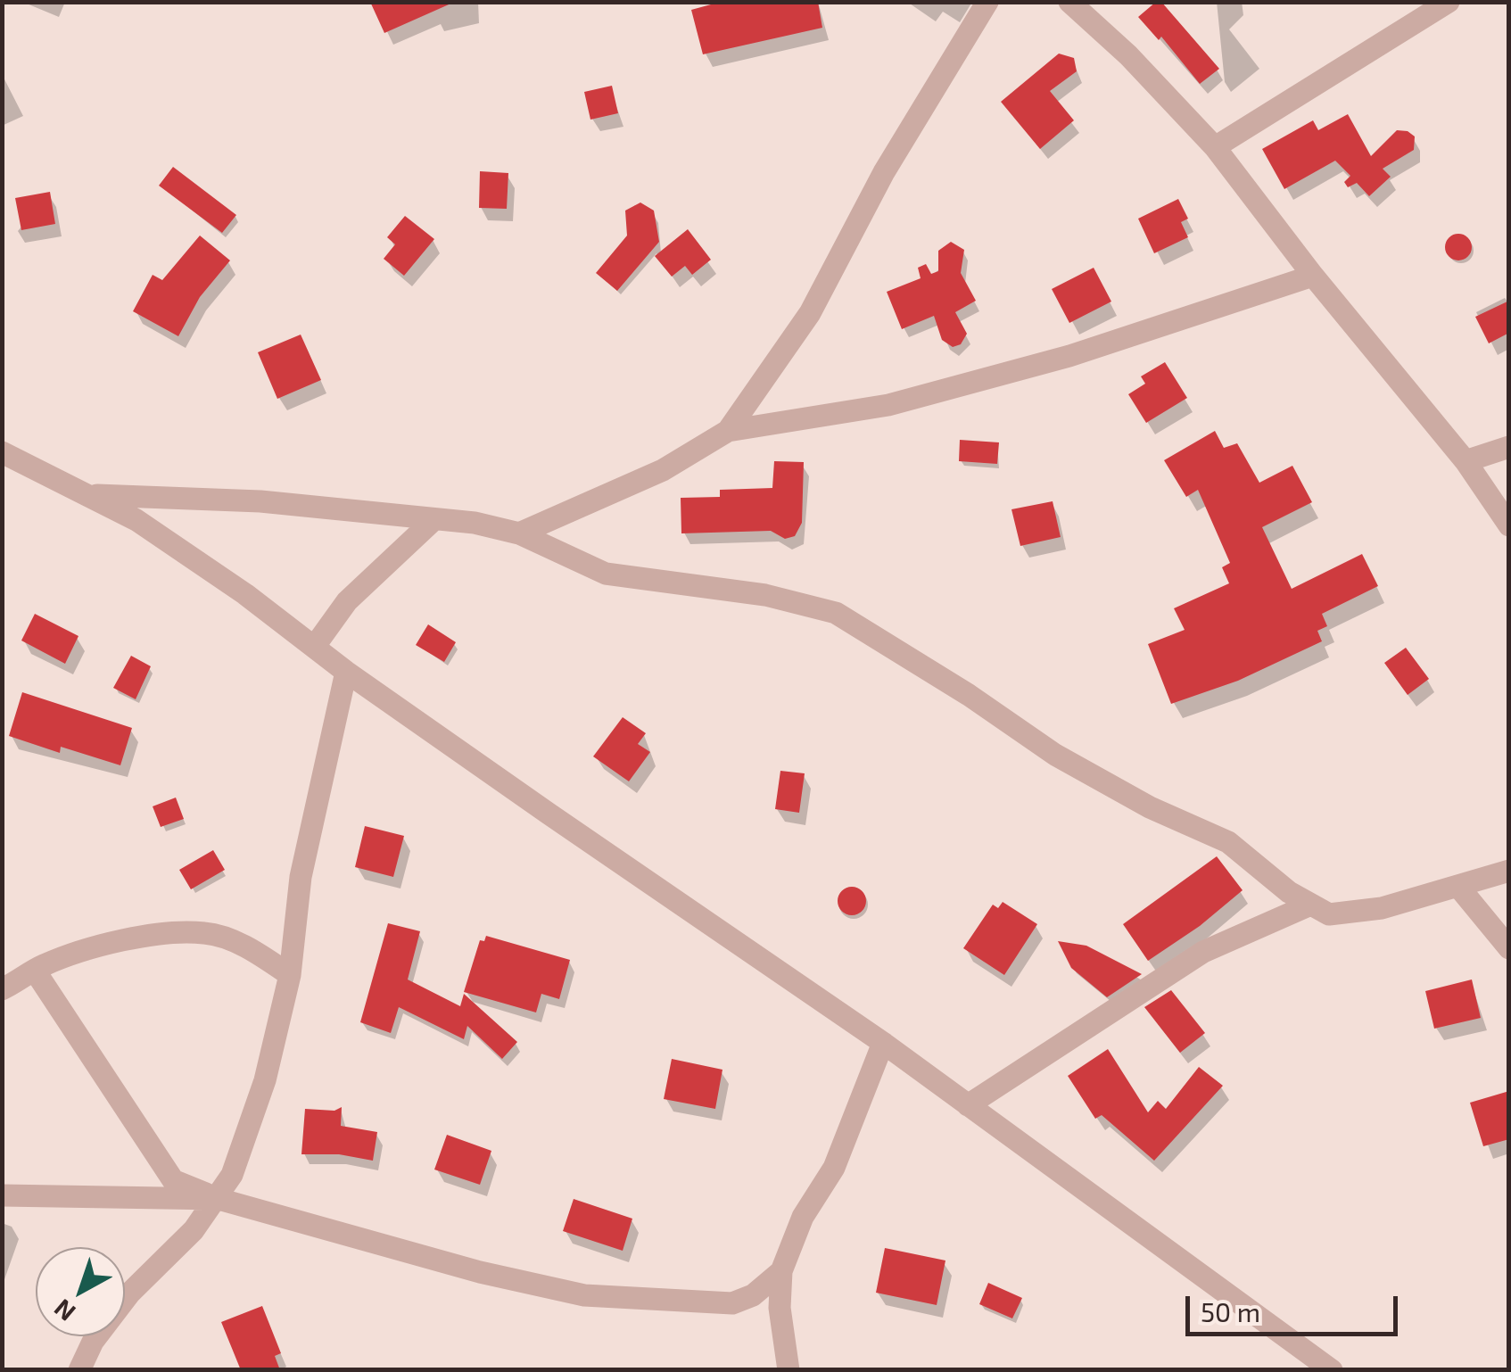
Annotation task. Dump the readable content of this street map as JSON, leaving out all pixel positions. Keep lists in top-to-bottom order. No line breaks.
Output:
{"scale_bar":"50 m","north":"bottom left"}
